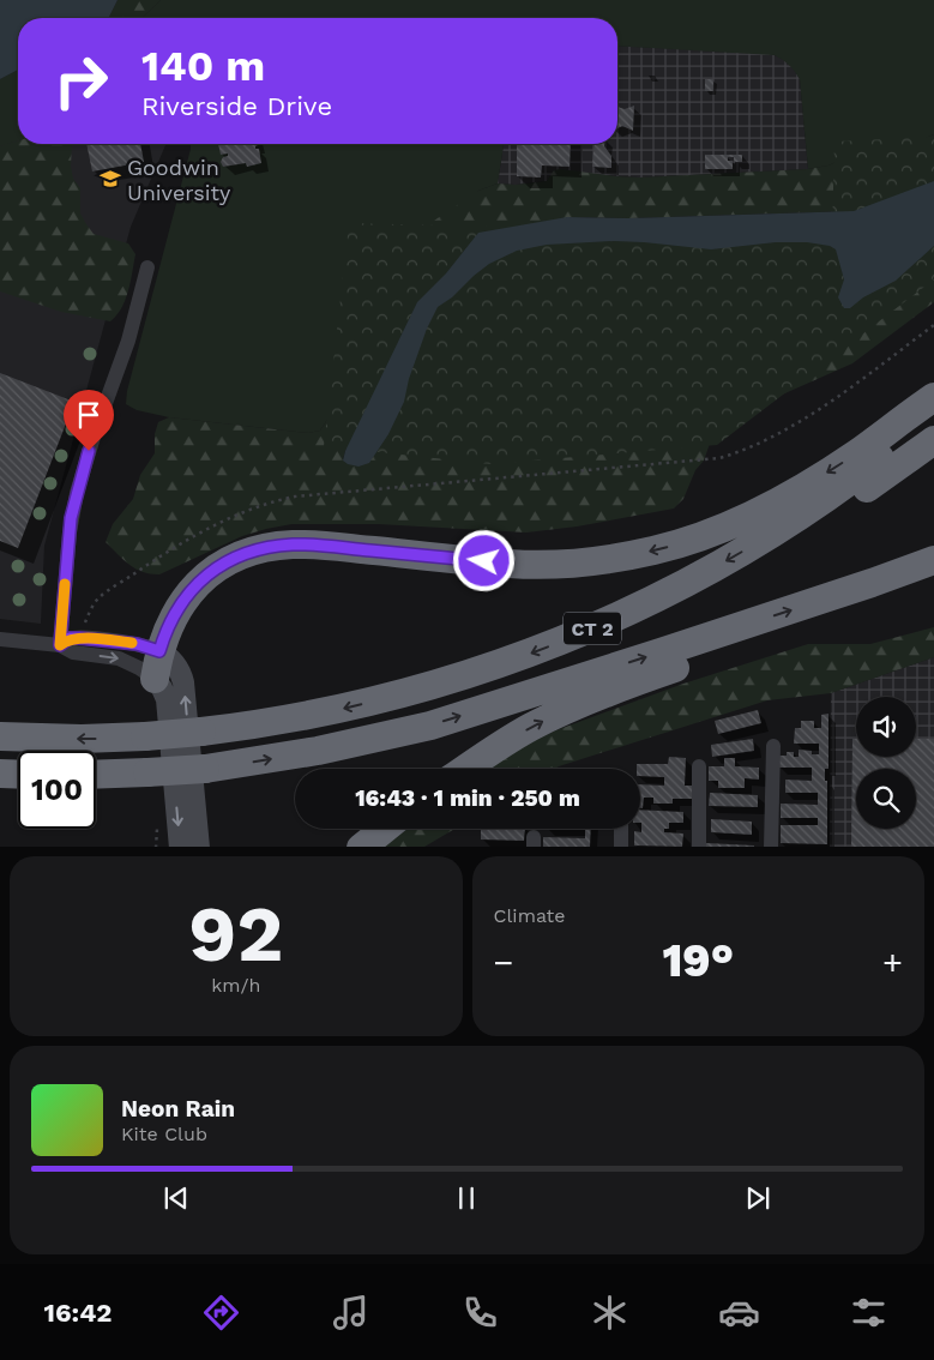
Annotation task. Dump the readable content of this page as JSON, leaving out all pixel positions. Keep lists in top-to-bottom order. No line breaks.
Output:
{"streets":{"highway":["CT 2"]},"places":{"school or university":["Goodwin University"]},"page":{"turn":["140 m","Riverside Drive"],"limit":"100","trip":"16:43 · 1 min · 250 m","tile":[["92","km/h"],"Climate"],"heat":["−","19°","+"],"song":["Neon Rain","Kite Club"],"tabs":"16:42"}}
